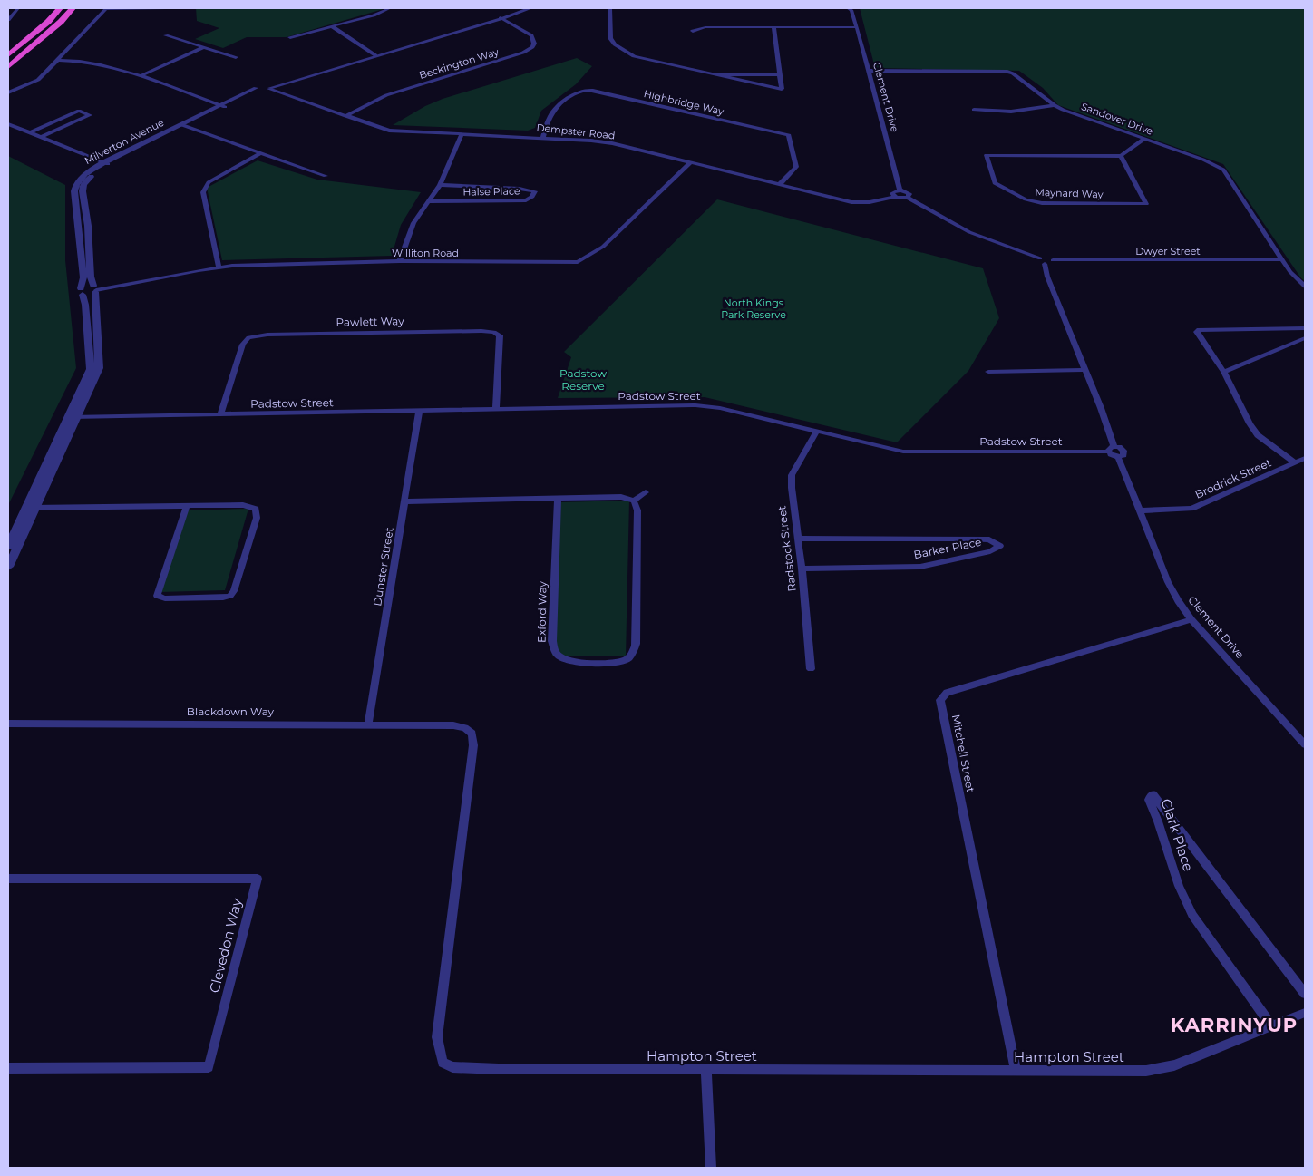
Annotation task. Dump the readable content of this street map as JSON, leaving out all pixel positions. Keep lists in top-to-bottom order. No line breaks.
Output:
{"streets":{"street":["Beckington Way","Clement Drive","Highbridge Way","Sandover Drive","Dempster Road","Milverton Avenue","Halse Place","Maynard Way","Dwyer Street","Williton Road","Pawlett Way","Padstow Street","Brodrick Street","Radstock Street","Barker Place","Dunster Street","Exford Way","Blackdown Way","Mitchell Street","Clark Place","Clevedon Way","Hampton Street"]},"crossings":[["Beckington Way","Dempster Road"],["Beckington Way","Milverton Avenue"],["Clement Drive","Sandover Drive"],["Clement Drive","Padstow Street"],["Clement Drive","Brodrick Street"],["Clement Drive","Mitchell Street"],["Highbridge Way","Dempster Road"],["Sandover Drive","Dwyer Street"],["Dempster Road","Milverton Avenue"],["Dempster Road","Williton Road"],["Milverton Avenue","Williton Road"],["Milverton Avenue","Padstow Street"],["Pawlett Way","Padstow Street"],["Padstow Street","Radstock Street"],["Padstow Street","Dunster Street"],["Radstock Street","Barker Place"],["Dunster Street","Blackdown Way"],["Blackdown Way","Hampton Street"],["Mitchell Street","Hampton Street"],["Clark Place","Hampton Street"]],"districts":["KARRINYUP"],"parks":["North Kings Park Reserve","Padstow Reserve"]}
